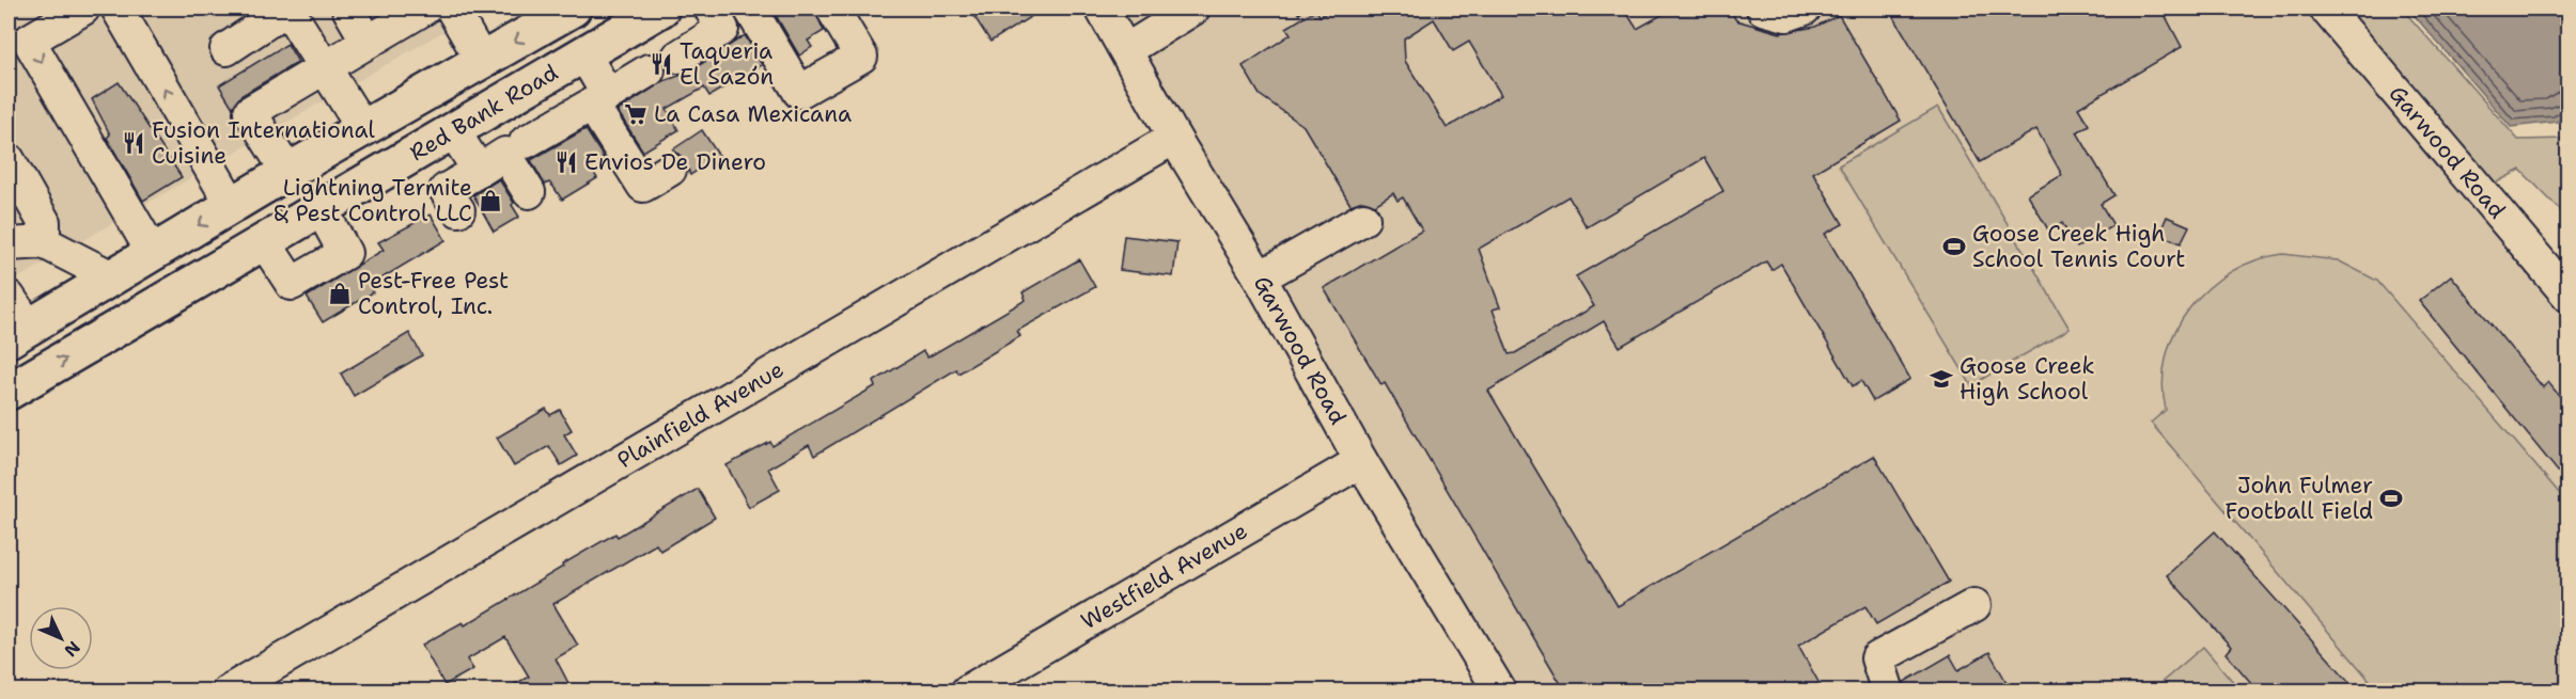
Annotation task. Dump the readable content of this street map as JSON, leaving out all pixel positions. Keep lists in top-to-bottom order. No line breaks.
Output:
{"streets":{"main road":["Red Bank Road"],"street":["Garwood Road","Plainfield Avenue","Westfield Avenue"]},"crossings":[["Garwood Road","Plainfield Avenue"],["Garwood Road","Westfield Avenue"]],"places":{"restaurant":["Taqueria El Sazón","Fusion International Cuisine","Envios De Dinero"],"supermarket":["La Casa Mexicana"],"shop":["Lightning Termite & Pest Control LLC","Pest-Free Pest Control, Inc."],"sports":["Goose Creek High School Tennis Court","John Fulmer Football Field"],"school or university":["Goose Creek High School"]},"north":"bottom right"}
